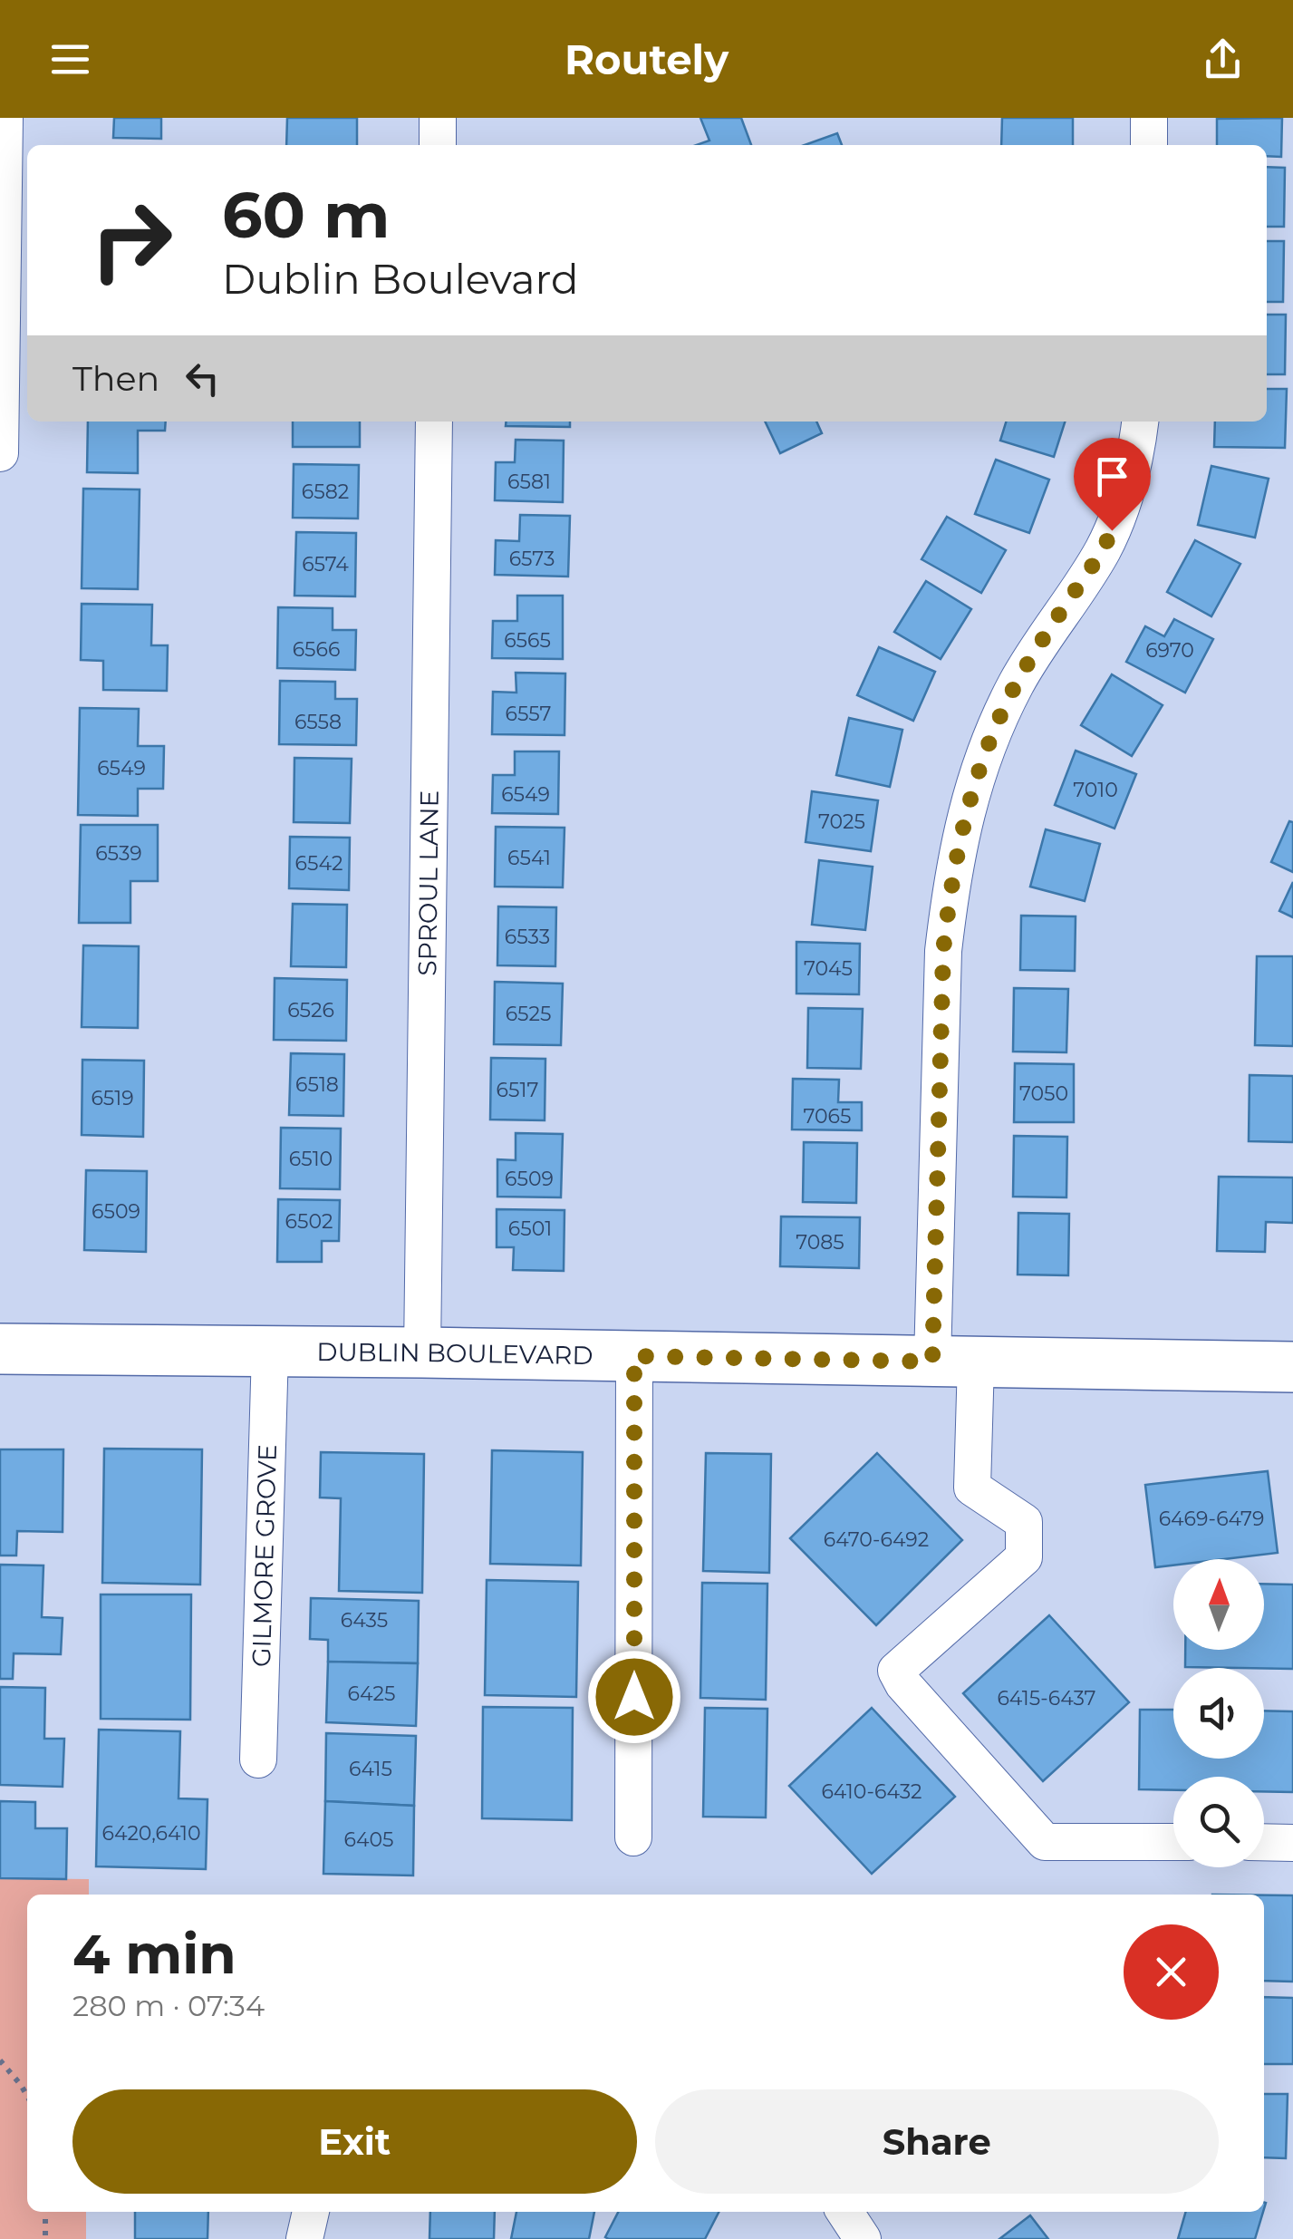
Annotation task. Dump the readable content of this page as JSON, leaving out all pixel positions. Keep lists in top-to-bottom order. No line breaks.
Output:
{"streets":{"main road":["DUBLIN BOULEVARD"],"street":["SPROUL LANE","GILMORE GROVE"]},"crossings":[["SPROUL LANE","DUBLIN BOULEVARD"],["DUBLIN BOULEVARD","GILMORE GROVE"]],"house_numbers":["6581","6582","6573","6574","6565","6566","6970","6557","6558","6549","7010","6549","7025","6539","6541","6542","6533","7045","6526","6525","6518","6517","7050","6519","7065","6510","6509","6509","6502","6501","7085","6469-6479","6470-6492","6435","6425","6415-6437","6415","6410-6432","6420,6410","6405"],"north":"top","page":{"header":"Routely","turn":["60 m","Dublin Boulevard"],"then":"Then","heading":["4 min","280 m · 07:34"],"buttons":["Exit","Share"]}}
